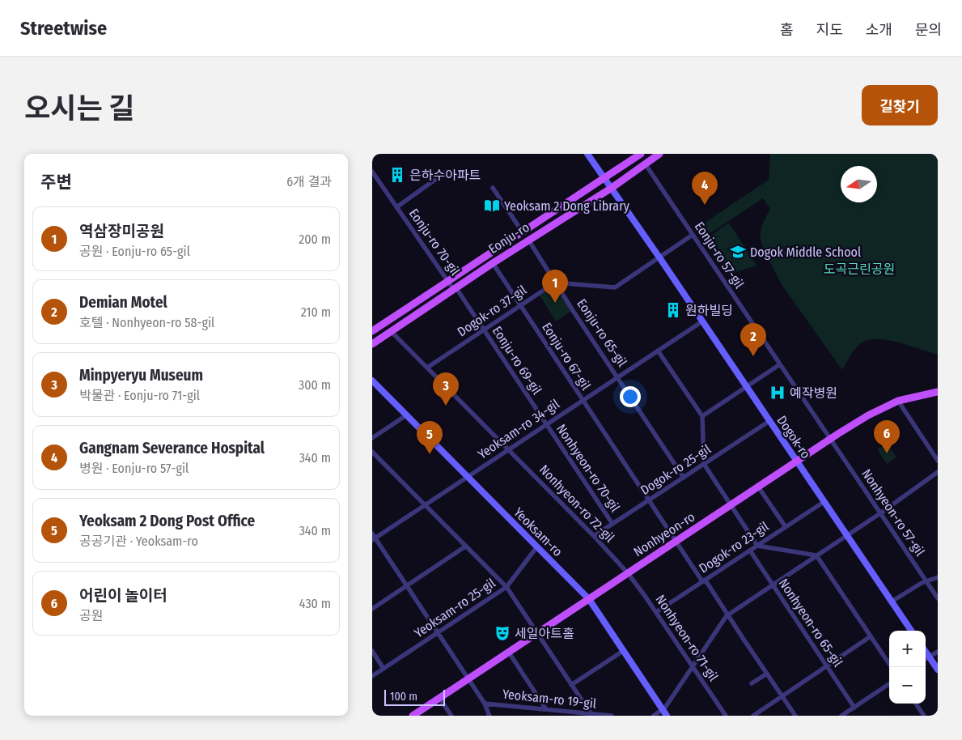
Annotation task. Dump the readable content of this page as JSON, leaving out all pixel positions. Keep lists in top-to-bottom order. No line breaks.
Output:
{"streets":{"main road":["Eonju-ro","Dogok-ro","Yeoksam-ro","Nonhyeon-ro"],"street":["Eonju-ro 70-gil","Eonju-ro 57-gil","Dogok-ro 37-gil","Eonju-ro 65-gil","Eonju-ro 67-gil","Eonju-ro 69-gil","Yeoksam-ro 34-gil","Nonhyeon-ro 70-gil","Dogok-ro 25-gil","Nonhyeon-ro 72-gil","Nonhyeon-ro 57-gil","Dogok-ro 23-gil","Yeoksam-ro 25-gil","Nonhyeon-ro 65-gil","Nonhyeon-ro 71-gil","Yeoksam-ro 19-gil"]},"crossings":[["Eonju-ro","Eonju-ro 70-gil"],["Eonju-ro","Eonju-ro 57-gil"],["Eonju-ro","Eonju-ro 65-gil"],["Eonju-ro","Eonju-ro 67-gil"],["Eonju-ro","Eonju-ro 69-gil"],["Eonju-ro","Dogok-ro"],["Eonju-ro","Nonhyeon-ro 72-gil"],["Eonju-ro 70-gil","Eonju-ro 69-gil"],["Eonju-ro 57-gil","Nonhyeon-ro 57-gil"],["Dogok-ro 37-gil","Eonju-ro 65-gil"],["Dogok-ro 37-gil","Eonju-ro 67-gil"],["Dogok-ro 37-gil","Eonju-ro 69-gil"],["Dogok-ro 37-gil","Nonhyeon-ro 72-gil"],["Eonju-ro 65-gil","Yeoksam-ro 34-gil"],["Eonju-ro 65-gil","Dogok-ro 25-gil"],["Eonju-ro 67-gil","Yeoksam-ro 34-gil"],["Eonju-ro 67-gil","Dogok-ro 25-gil"],["Eonju-ro 67-gil","Nonhyeon-ro"],["Eonju-ro 67-gil","Dogok-ro 23-gil"],["Eonju-ro 69-gil","Yeoksam-ro 34-gil"],["Eonju-ro 69-gil","Nonhyeon-ro 70-gil"],["Yeoksam-ro 34-gil","Dogok-ro"],["Yeoksam-ro 34-gil","Nonhyeon-ro 70-gil"],["Yeoksam-ro 34-gil","Nonhyeon-ro 72-gil"],["Yeoksam-ro 34-gil","Yeoksam-ro"],["Dogok-ro","Dogok-ro 25-gil"],["Dogok-ro","Nonhyeon-ro"],["Dogok-ro","Dogok-ro 23-gil"],["Nonhyeon-ro 70-gil","Dogok-ro 25-gil"],["Dogok-ro 25-gil","Nonhyeon-ro 72-gil"],["Nonhyeon-ro 72-gil","Nonhyeon-ro"],["Nonhyeon-ro 72-gil","Nonhyeon-ro 71-gil"],["Nonhyeon-ro 57-gil","Nonhyeon-ro"],["Yeoksam-ro","Nonhyeon-ro"],["Yeoksam-ro","Yeoksam-ro 25-gil"],["Nonhyeon-ro","Nonhyeon-ro 71-gil"],["Dogok-ro 23-gil","Nonhyeon-ro 65-gil"],["Dogok-ro 23-gil","Nonhyeon-ro 71-gil"]],"parks":["도곡근린공원"],"places":{"building":["은하수아파트","원하빌딩"],"library":["Yeoksam 2 Dong Library"],"school or university":["Dogok Middle School"],"hospital":["예작병원"],"theatre":["세일아트홀"]},"scale_bar":"100 m","north":"left","page":{"header":"Streetwise","nav":["홈","지도","소개","문의"],"title":"오시는 길","buttons":"길찾기","heading":["주변","6개 결과"],"pins":["4","1","2","3","6","5"],"list":[{"mark":"1","name":"역삼장미공원","note":"공원 · Eonju-ro 65-gil","value":"200 m"},{"mark":"2","name":"Demian Motel","note":"호텔 · Nonhyeon-ro 58-gil","value":"210 m"},{"mark":"3","name":"Minpyeryu Museum","note":"박물관 · Eonju-ro 71-gil","value":"300 m"},{"mark":"4","name":"Gangnam Severance Hospital","note":"병원 · Eonju-ro 57-gil","value":"340 m"},{"mark":"5","name":"Yeoksam 2 Dong Post Office","note":"공공기관 · Yeoksam-ro","value":"340 m"},{"mark":"6","name":"어린이 놀이터","note":"공원","value":"430 m"}],"map_buttons":["+","−"],"scale":"100 m"}}
